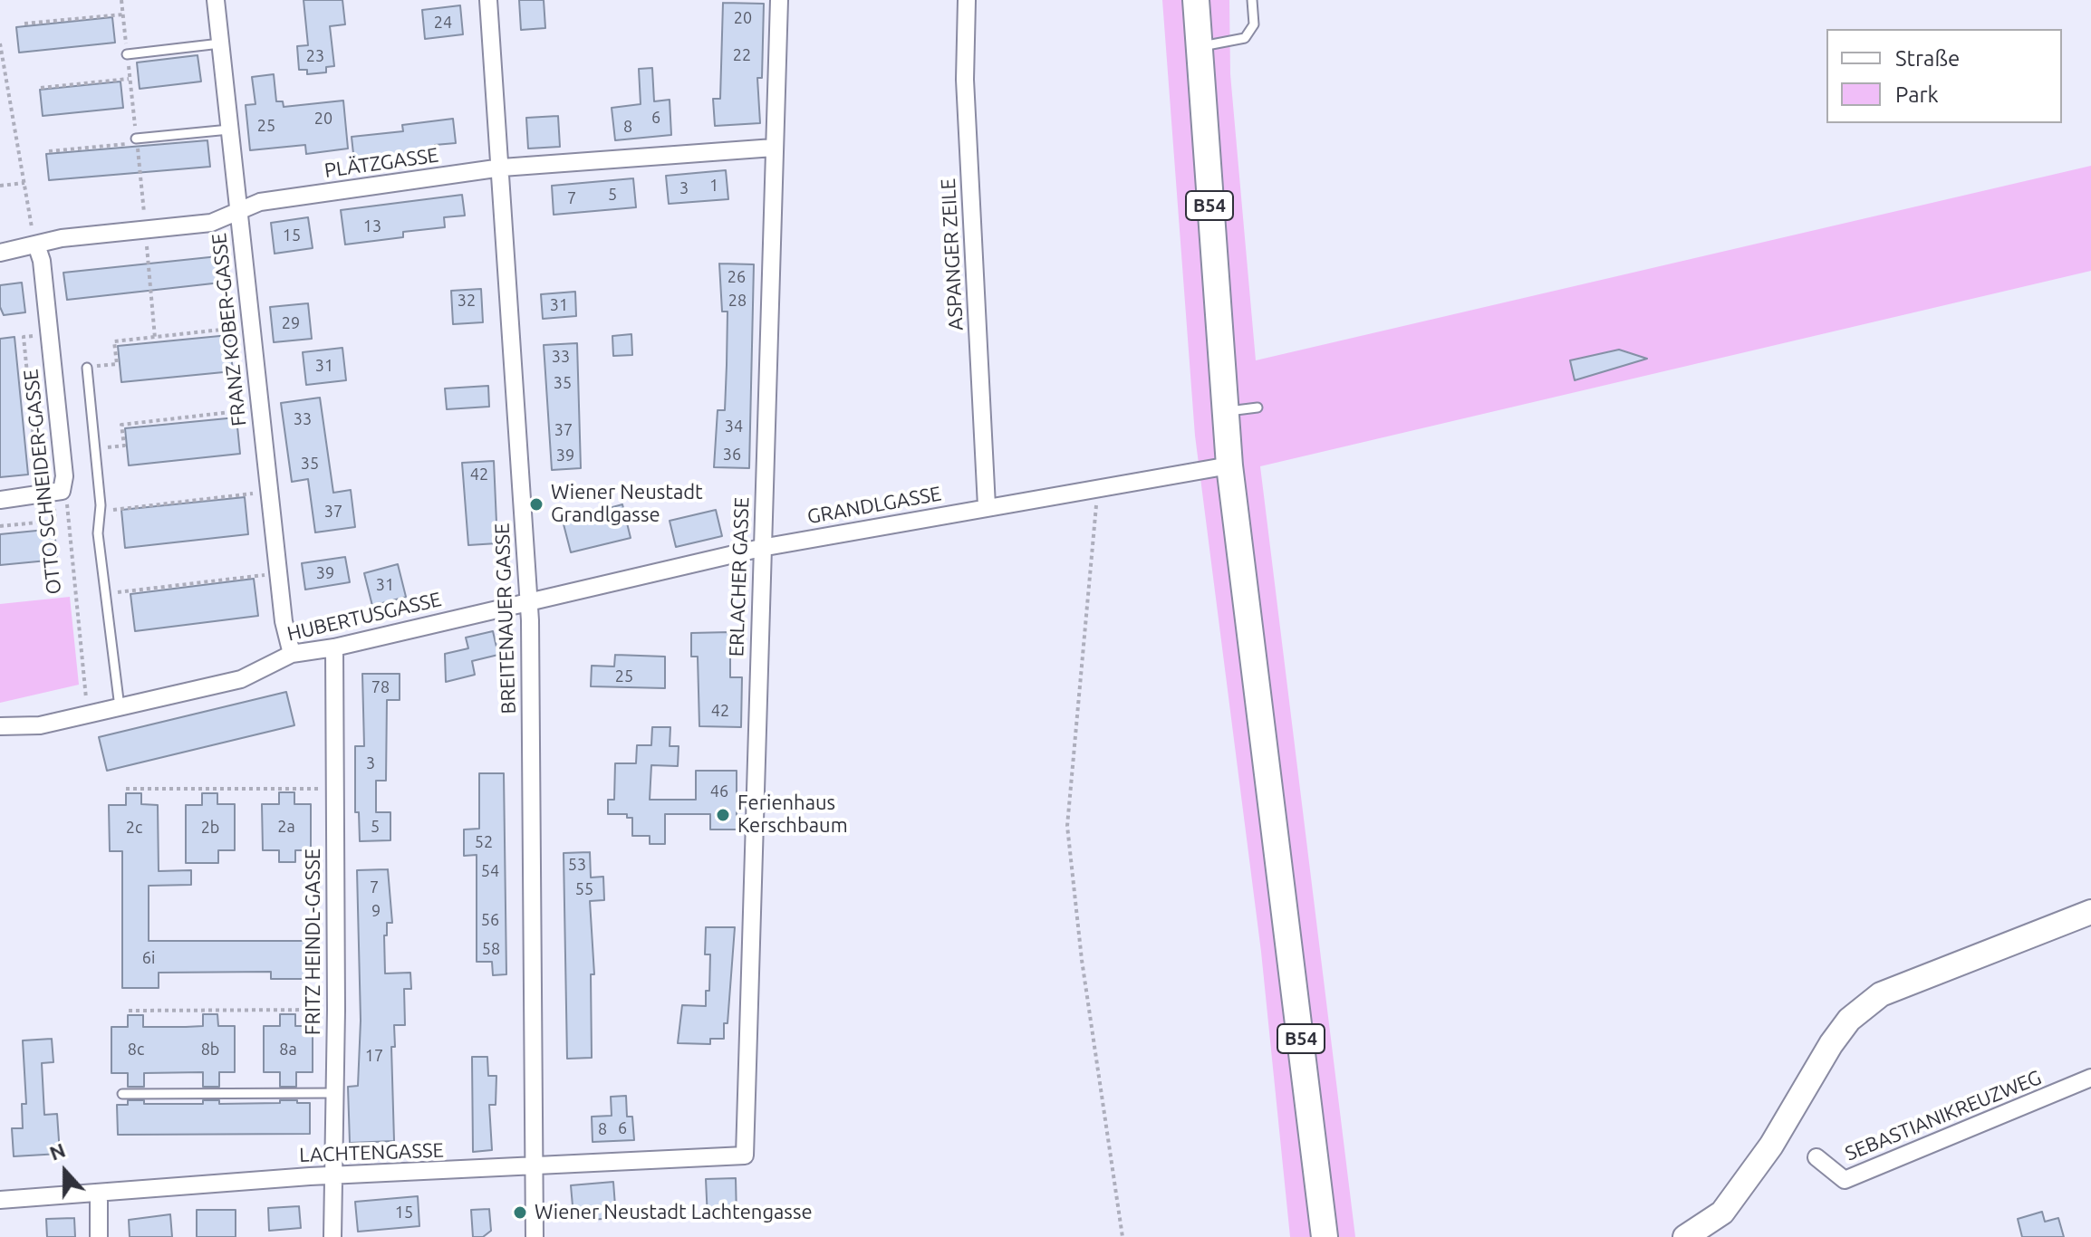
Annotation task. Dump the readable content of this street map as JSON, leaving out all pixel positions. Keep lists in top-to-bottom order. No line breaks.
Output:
{"streets":{"main road":["B54"],"street":["PLÄTZGASSE","ASPANGER ZEILE","FRANZ KOBER-GASSE","OTTO SCHNEIDER-GASSE","GRANDLGASSE","ERLACHER GASSE","HUBERTUSGASSE","BREITENAUER GASSE","FRITZ HEINDL-GASSE","SEBASTIANIKREUZWEG","LACHTENGASSE"]},"crossings":[["PLÄTZGASSE","FRANZ KOBER-GASSE"],["PLÄTZGASSE","OTTO SCHNEIDER-GASSE"],["PLÄTZGASSE","ERLACHER GASSE"],["PLÄTZGASSE","BREITENAUER GASSE"],["B54","GRANDLGASSE"],["ASPANGER ZEILE","GRANDLGASSE"],["FRANZ KOBER-GASSE","HUBERTUSGASSE"],["OTTO SCHNEIDER-GASSE","HUBERTUSGASSE"],["GRANDLGASSE","ERLACHER GASSE"],["GRANDLGASSE","HUBERTUSGASSE"],["GRANDLGASSE","BREITENAUER GASSE"],["ERLACHER GASSE","LACHTENGASSE"],["HUBERTUSGASSE","BREITENAUER GASSE"],["HUBERTUSGASSE","FRITZ HEINDL-GASSE"],["BREITENAUER GASSE","LACHTENGASSE"],["FRITZ HEINDL-GASSE","LACHTENGASSE"]],"places":["Wiener Neustadt Grandlgasse","Ferienhaus Kerschbaum","Wiener Neustadt Lachtengasse"],"house_numbers":["20","24","22","23","6","20","25","8","1","3","5","7","13","15","26","32","28","31","29","33","31","35","33","34","37","36","39","35","42","37","39","31","25","78","42","3","46","2a","5","2c","2b","52","53","54","7","55","9","56","58","6i","8c","8b","8a","17","6","8","15"],"legend":["Straße","Park"],"north":"top"}
